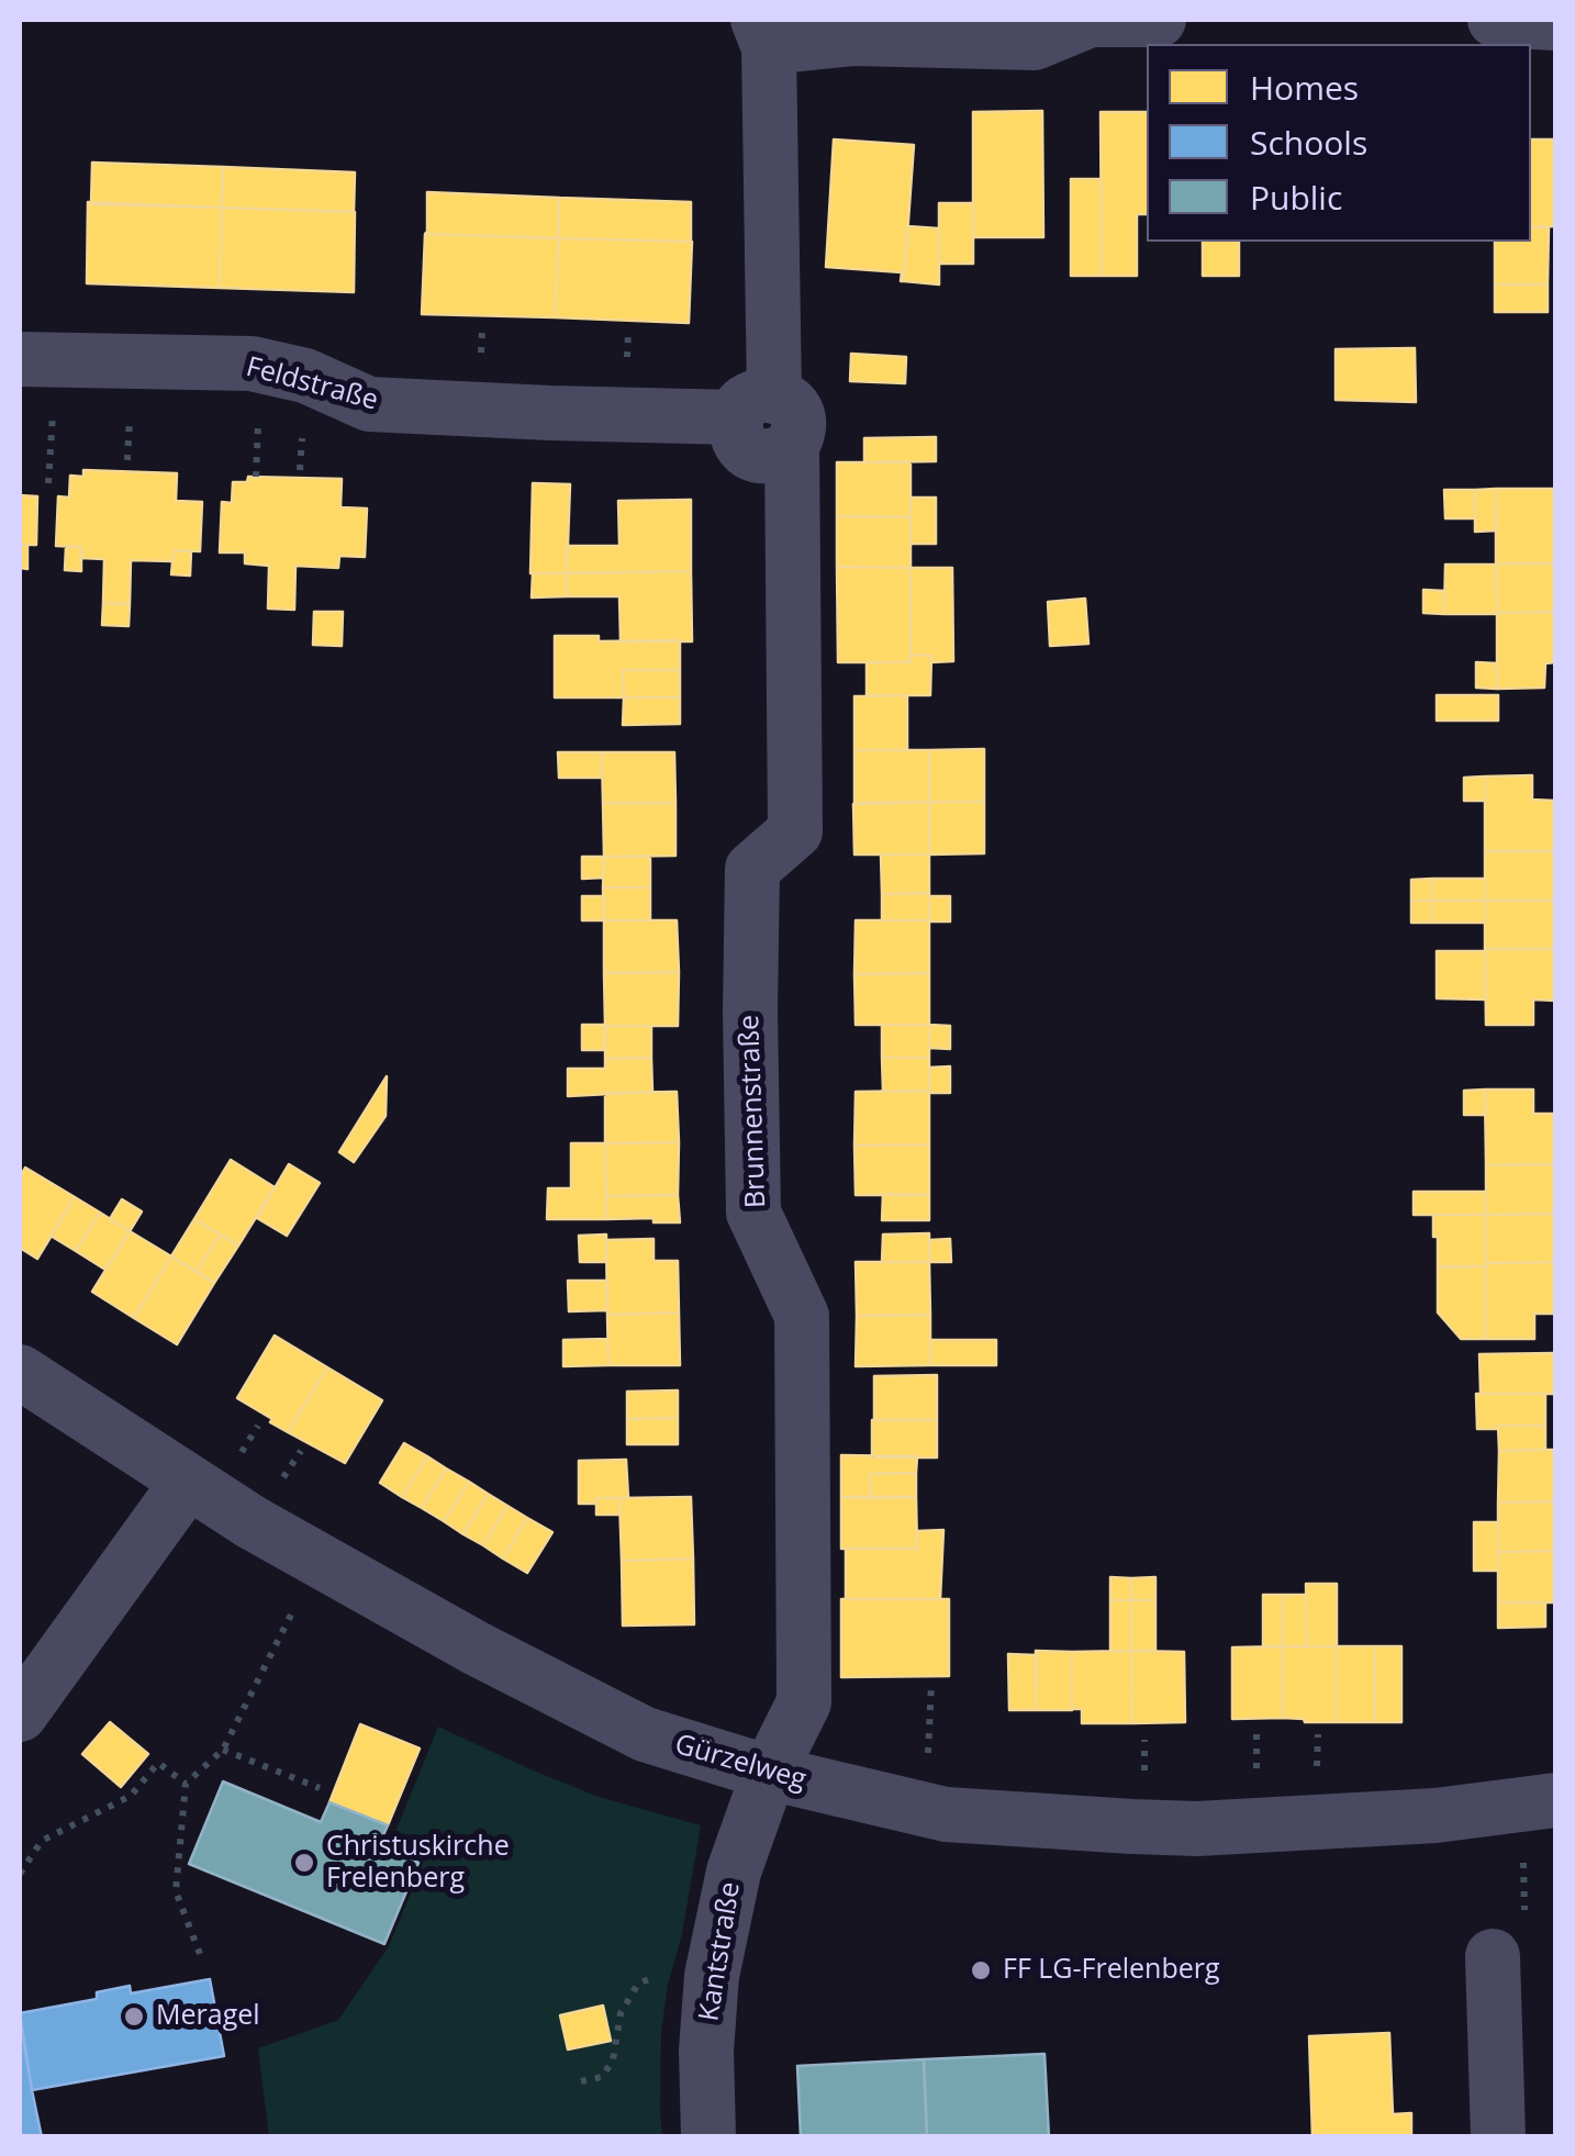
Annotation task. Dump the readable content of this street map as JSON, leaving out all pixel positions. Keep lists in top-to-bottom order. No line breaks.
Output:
{"streets":{"street":["Feldstraße","Brunnenstraße","Gürzelweg","Kantstraße"]},"crossings":[["Feldstraße","Brunnenstraße"],["Brunnenstraße","Gürzelweg"],["Brunnenstraße","Kantstraße"],["Gürzelweg","Kantstraße"]],"places":["Christuskirche Frelenberg","FF LG-Frelenberg","Meragel"],"legend":["Homes","Schools","Public"]}
